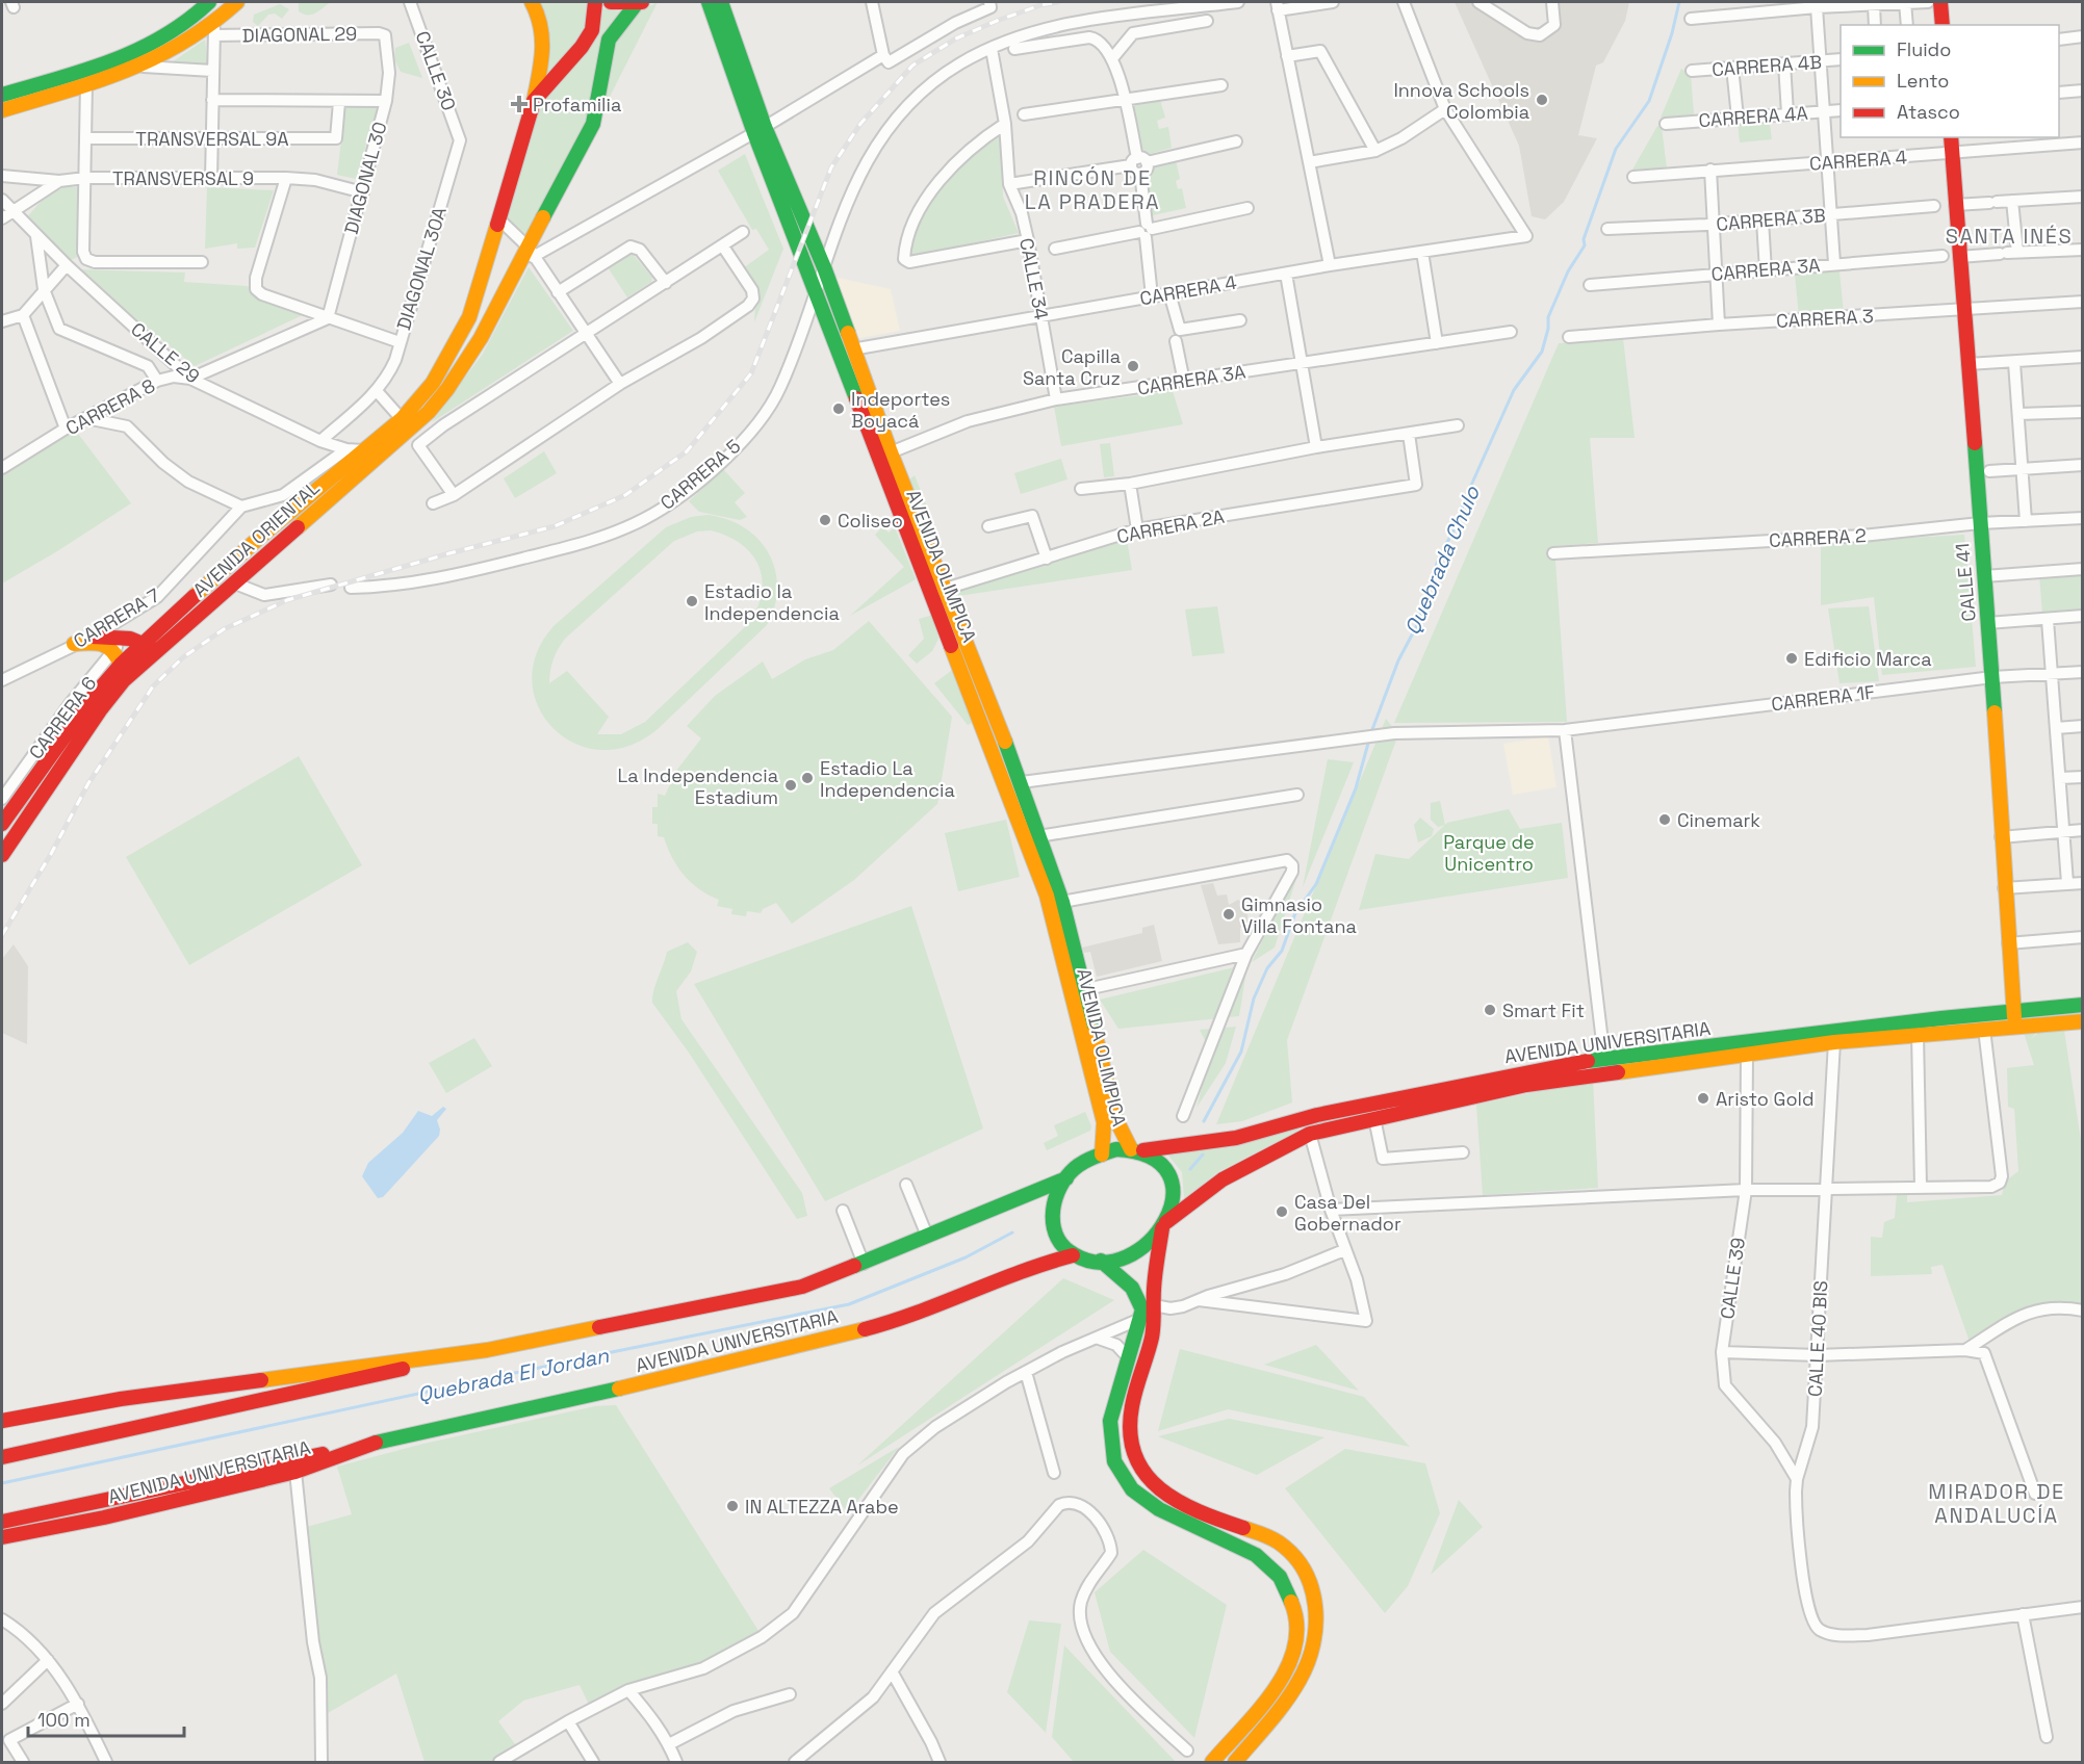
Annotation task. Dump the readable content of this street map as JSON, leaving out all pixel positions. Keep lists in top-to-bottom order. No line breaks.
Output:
{"streets":{"main road":["AVENIDA ORIENTAL","AVENIDA OLIMPICA","CALLE 41","AVENIDA UNIVERSITARIA"],"street":["DIAGONAL 29","CARRERA 4B","CALLE 30","CARRERA 4A","TRANSVERSAL 9A","CARRERA 4","TRANSVERSAL 9","DIAGONAL 30","CARRERA 3B","DIAGONAL 30A","CARRERA 3A","CALLE 34","CARRERA 3","CALLE 29","CARRERA 8","CARRERA 5","CARRERA 2A","CARRERA 2","CARRERA 7","CARRERA 1F","CARRERA 6","CALLE 39","CALLE 40 BIS"]},"crossings":[["DIAGONAL 29","DIAGONAL 30"],["CALLE 30","DIAGONAL 30A"],["TRANSVERSAL 9A","DIAGONAL 30"],["CARRERA 4","CALLE 34"],["CARRERA 4","AVENIDA OLIMPICA"],["CARRERA 4","CALLE 41"],["TRANSVERSAL 9","DIAGONAL 30"],["DIAGONAL 30","CARRERA 8"],["DIAGONAL 30A","CALLE 29"],["CARRERA 3A","CALLE 34"],["CARRERA 3A","AVENIDA OLIMPICA"],["CALLE 34","CARRERA 5"],["CARRERA 3","CALLE 41"],["CALLE 29","CARRERA 8"],["CALLE 29","AVENIDA ORIENTAL"],["CARRERA 5","AVENIDA OLIMPICA"],["CARRERA 2A","AVENIDA OLIMPICA"],["CARRERA 2","CALLE 41"],["AVENIDA OLIMPICA","CARRERA 1F"],["AVENIDA OLIMPICA","AVENIDA UNIVERSITARIA"],["CALLE 41","CARRERA 1F"],["CALLE 41","AVENIDA UNIVERSITARIA"],["AVENIDA UNIVERSITARIA","CALLE 39"],["AVENIDA UNIVERSITARIA","CALLE 40 BIS"],["CALLE 39","CALLE 40 BIS"]],"districts":["RINCÓN DE LA PRADERA","SANTA INÉS","MIRADOR DE ANDALUCÍA"],"water":["Quebrada Chulo","Quebrada El Jordan"],"parks":["Parque de Unicentro"],"places":{"other":["Innova Schools Colombia","Capilla Santa Cruz","Indeportes Boyacá","Coliseo","Estadio la Independencia","Edificio Marca","Estadio La Independencia","La Independencia Estadium","Cinemark","Gimnasio Villa Fontana","Smart Fit","Aristo Gold","Casa Del Gobernador","IN ALTEZZA Arabe"],"health":["Profamilia"]},"legend":["Fluido","Lento","Atasco"],"scale_bar":"100 m"}
